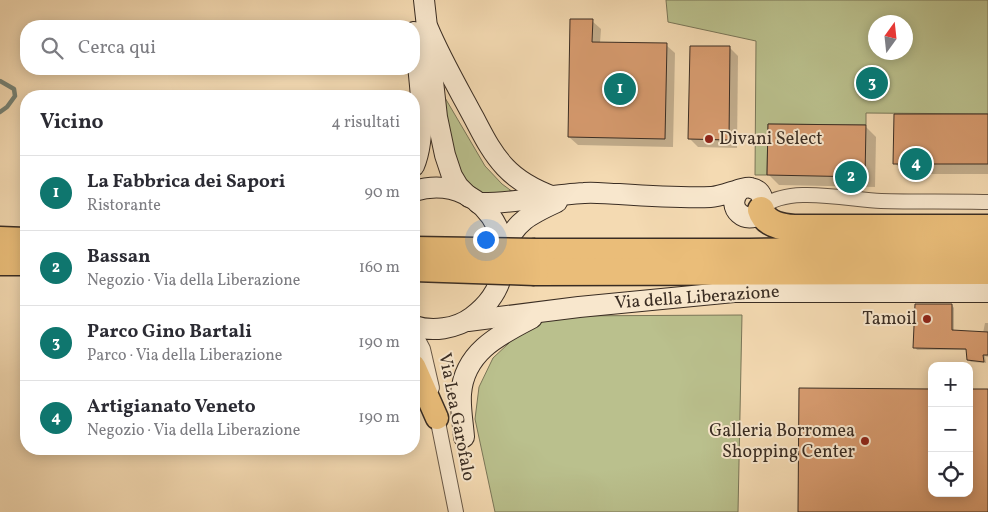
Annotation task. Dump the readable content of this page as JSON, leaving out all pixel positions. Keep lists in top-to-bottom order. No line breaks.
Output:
{"streets":{"main road":["Via della Liberazione"],"street":["Via Lea Garofalo"]},"places":["Divani Select","Tamoil","Galleria Borromea Shopping Center"],"north":"top","page":{"search":"Cerca qui","pins":["3","1","4","2"],"heading":["Vicino","4 risultati"],"list":[{"mark":"1","name":"La Fabbrica dei Sapori","note":"Ristorante","value":"90 m"},{"mark":"2","name":"Bassan","note":"Negozio · Via della Liberazione","value":"160 m"},{"mark":"3","name":"Parco Gino Bartali","note":"Parco · Via della Liberazione","value":"190 m"},{"mark":"4","name":"Artigianato Veneto","note":"Negozio · Via della Liberazione","value":"190 m"}],"map_buttons":["+","−"]}}
